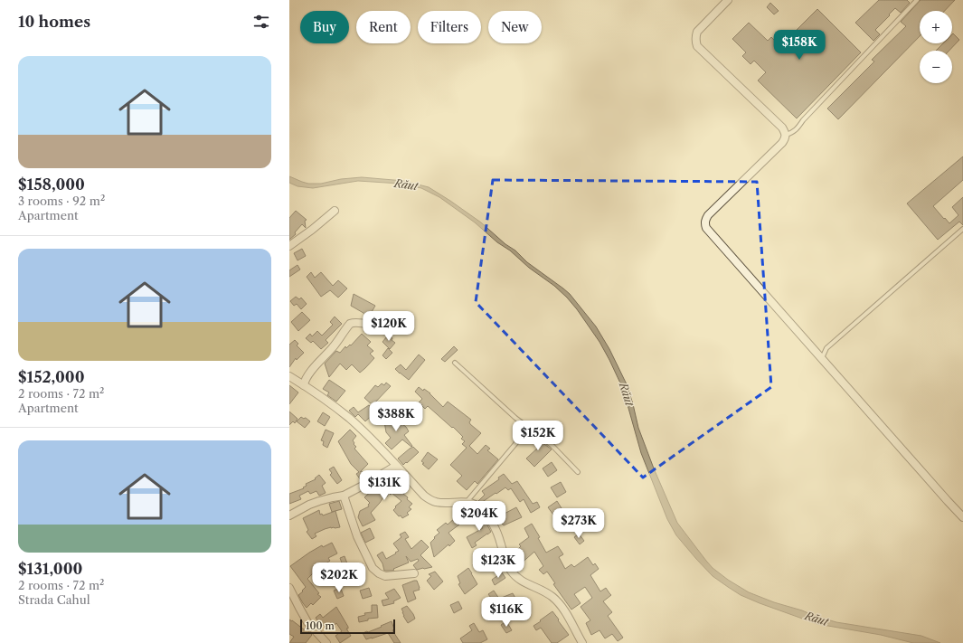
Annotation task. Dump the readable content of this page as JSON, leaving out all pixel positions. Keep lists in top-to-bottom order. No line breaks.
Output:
{"water":["Răut"],"scale_bar":"100 m","page":{"heading":"10 homes","map_buttons":["+","−"],"chip":["Buy","Rent","Filters","New"],"price":["$158K","$120K","$388K","$152K","$131K","$204K","$273K","$123K","$202K","$116K"],"list":[{"name":"$158,000","note":"3 rooms · 92 m² · Apartment"},{"name":"$152,000","note":"2 rooms · 72 m² · Apartment"},{"name":"$131,000","note":"2 rooms · 72 m² · Strada Cahul"}],"scale":"100 m"}}
